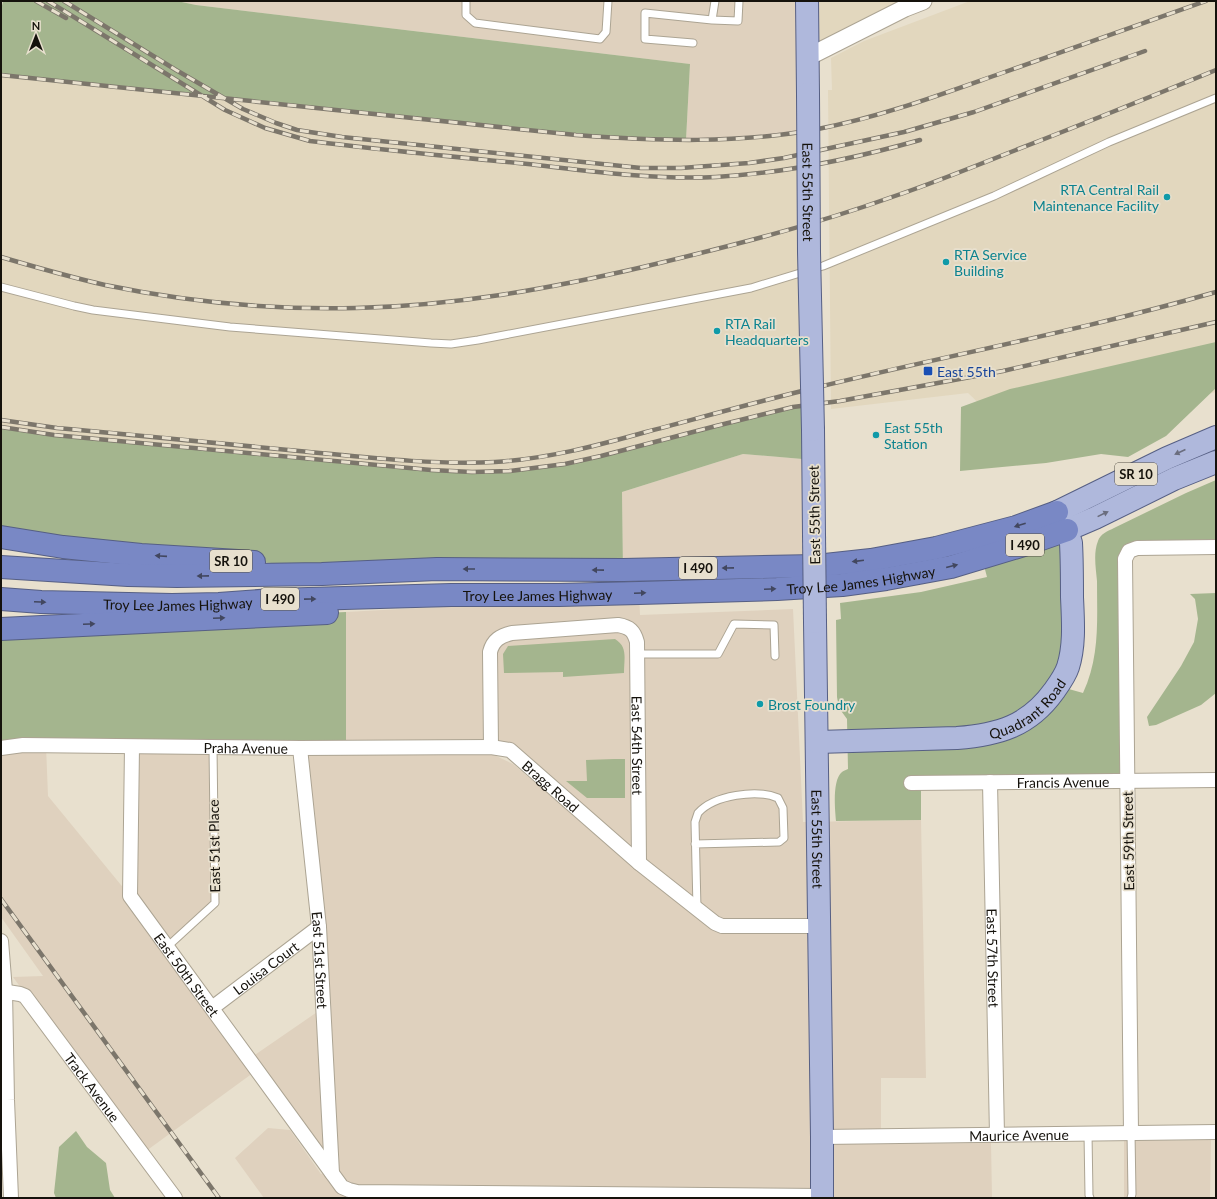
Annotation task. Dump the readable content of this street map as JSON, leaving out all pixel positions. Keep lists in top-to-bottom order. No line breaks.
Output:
{"streets":{"highway":["SR 10","I 490","Troy Lee James Highway"],"main road":["East 55th Street","Quadrant Road"],"street":["East 54th Street","Praha Avenue","Francis Avenue","Bragg Road","East 59th Street","East 57th Street","East 51st Street","Louisa Court","East 50th Street","Track Avenue","Maurice Avenue"],"lane":["East 51st Place"]},"crossings":[["East 55th Street","Quadrant Road"],["East 55th Street","Bragg Road"],["East 55th Street","East 50th Street"],["East 55th Street","Maurice Avenue"],["SR 10","Troy Lee James Highway"],["SR 10","Quadrant Road"],["Troy Lee James Highway","Quadrant Road"],["East 54th Street","Praha Avenue"],["East 54th Street","Bragg Road"],["Praha Avenue","Bragg Road"],["Praha Avenue","East 51st Place"],["Praha Avenue","East 51st Street"],["Praha Avenue","East 50th Street"],["Francis Avenue","East 59th Street"],["Francis Avenue","East 57th Street"],["East 59th Street","Maurice Avenue"],["East 51st Place","East 50th Street"],["East 57th Street","Maurice Avenue"],["East 51st Street","Louisa Court"],["East 51st Street","East 50th Street"],["Louisa Court","East 50th Street"]],"places":{"other":["RTA Central Rail Maintenance Facility","RTA Service Building","RTA Rail Headquarters","East 55th Station","Brost Foundry"],"transit":["East 55th"]},"north":"top"}
